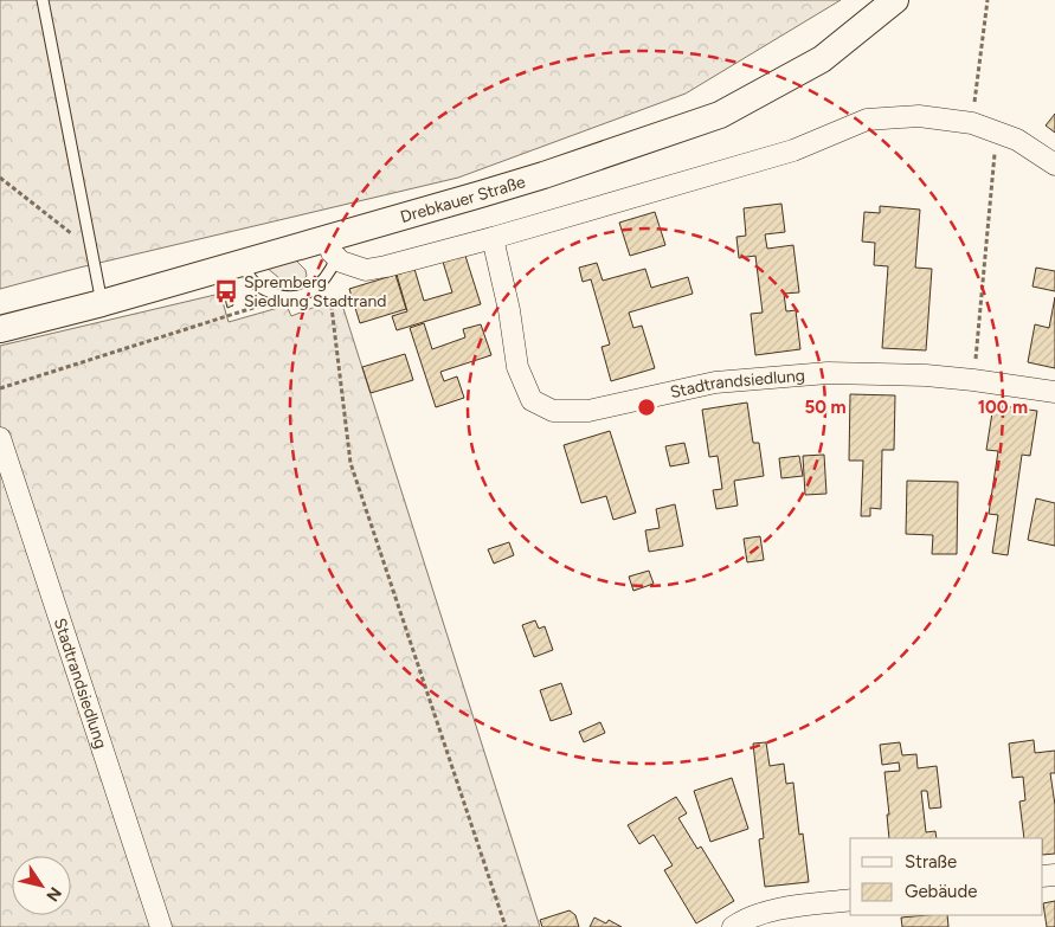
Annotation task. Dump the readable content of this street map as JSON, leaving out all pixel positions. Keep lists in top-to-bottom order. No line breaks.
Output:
{"streets":{"street":["Drebkauer Straße","Stadtrandsiedlung"]},"places":{"bus stop":["Spremberg Siedlung Stadtrand"]},"legend":["Straße","Gebäude"],"north":"bottom right","rings":["50 m","100 m"]}
